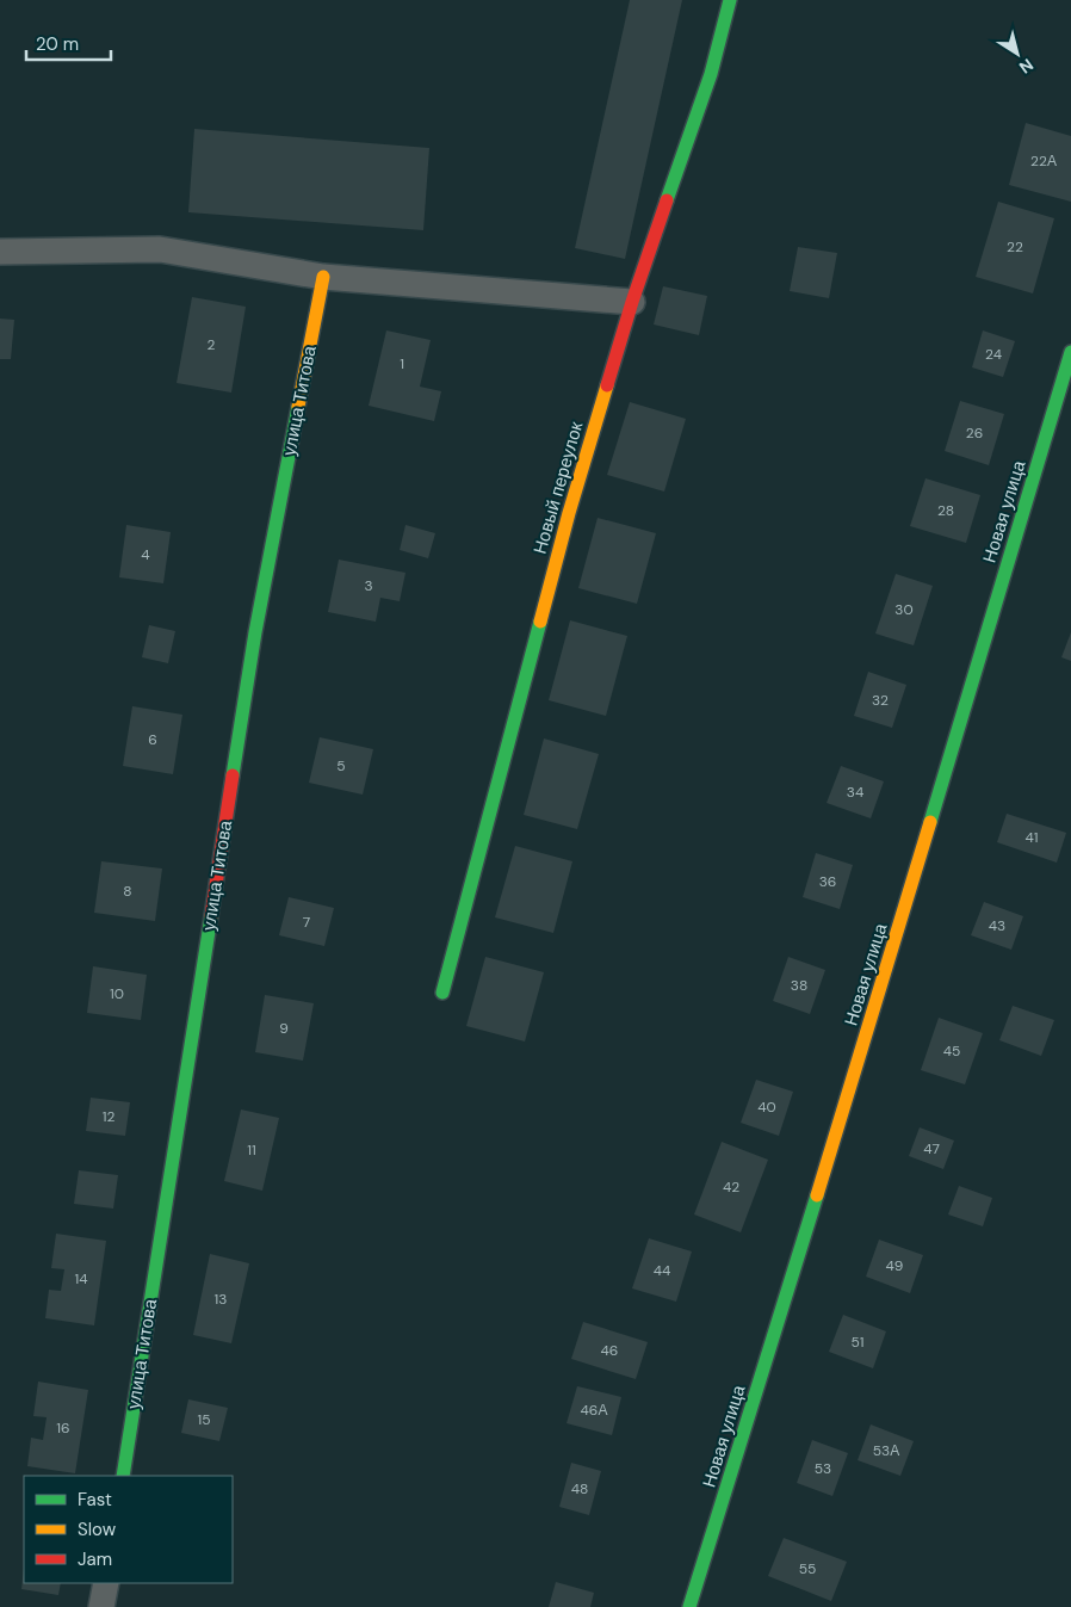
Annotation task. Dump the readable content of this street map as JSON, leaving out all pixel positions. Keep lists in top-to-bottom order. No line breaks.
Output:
{"streets":{"street":["улица Титова","Новый переулок","Новая улица"]},"house_numbers":["22А","22","2","24","1","26","28","4","3","30","32","6","5","34","41","36","8","7","43","38","10","9","45","40","12","47","11","42","49","44","14","13","51","46","46А","15","16","53А","53","48","55"],"legend":["Fast","Slow","Jam"],"scale_bar":"20 m","north":"bottom right"}
